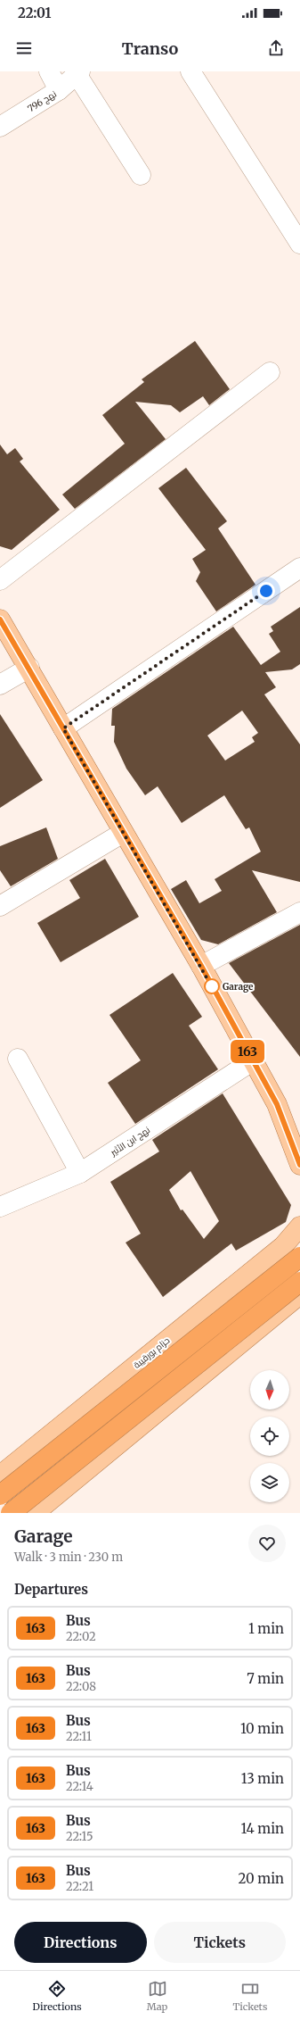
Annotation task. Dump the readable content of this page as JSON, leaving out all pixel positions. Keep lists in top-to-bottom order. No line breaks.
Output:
{"streets":{"highway":["حزام بورقيبة"],"street":["نهج 796","نهج ابن الأثير"]},"places":["Garage"],"lines":["bus line 163"],"north":"bottom","page":{"status":"22:01","header":"Transo","on_map":"163","heading":[["Garage","Walk · 3 min · 230 m"],"Departures"],"list":[{"mark":"163","name":"Bus","note":"22:02","value":"1 min"},{"mark":"163","name":"Bus","note":"22:08","value":"7 min"},{"mark":"163","name":"Bus","note":"22:11","value":"10 min"},{"mark":"163","name":"Bus","note":"22:14","value":"13 min"},{"mark":"163","name":"Bus","note":"22:15","value":"14 min"},{"mark":"163","name":"Bus","note":"22:21","value":"20 min"}],"buttons":["Directions","Tickets"],"tabs":["Directions","Map","Tickets"]}}
